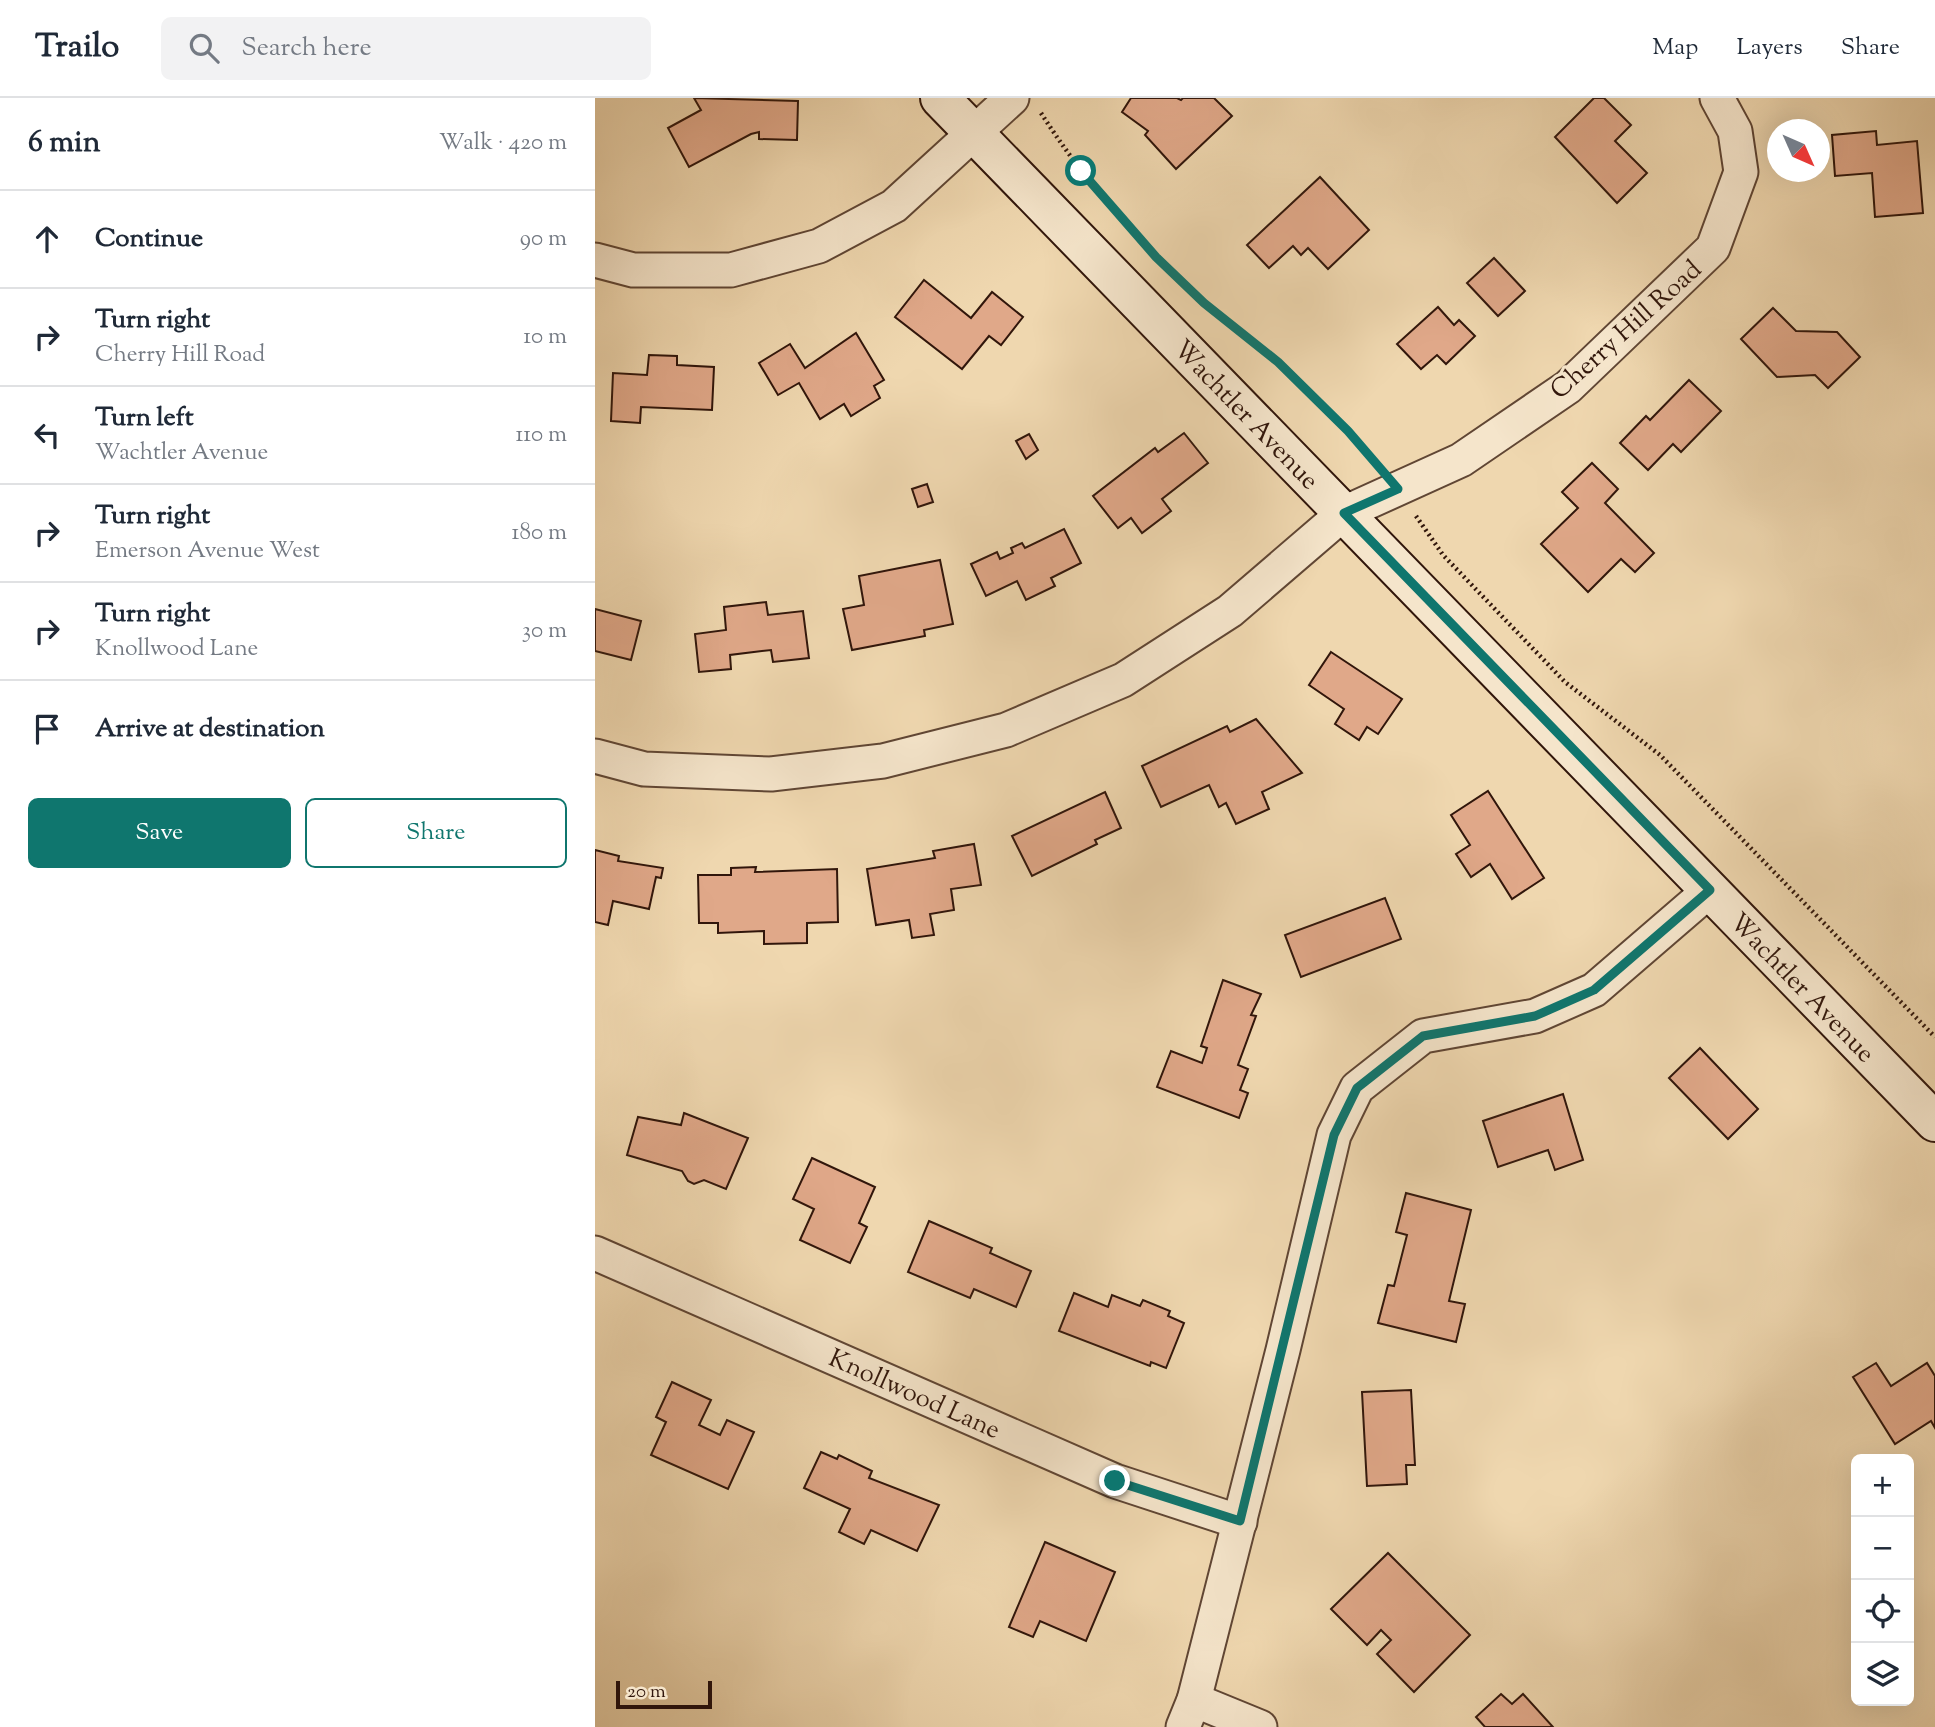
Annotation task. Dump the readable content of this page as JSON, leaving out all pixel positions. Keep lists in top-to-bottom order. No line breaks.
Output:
{"streets":{"street":["Cherry Hill Road","Wachtler Avenue","Knollwood Lane"]},"crossings":[["Cherry Hill Road","Wachtler Avenue"]],"scale_bar":"20 m","north":"bottom right","page":{"header":"Trailo","search":"Search here","nav":["Map","Layers","Share"],"heading":["6 min","Walk · 420 m"],"list":[["Continue","90 m"],["Turn right","Cherry Hill Road","10 m"],["Turn left","Wachtler Avenue","110 m"],["Turn right","Emerson Avenue West","180 m"],["Turn right","Knollwood Lane","30 m"],"Arrive at destination"],"buttons":["Save","Share"],"map_buttons":["+","−"],"scale":"20 m"}}
